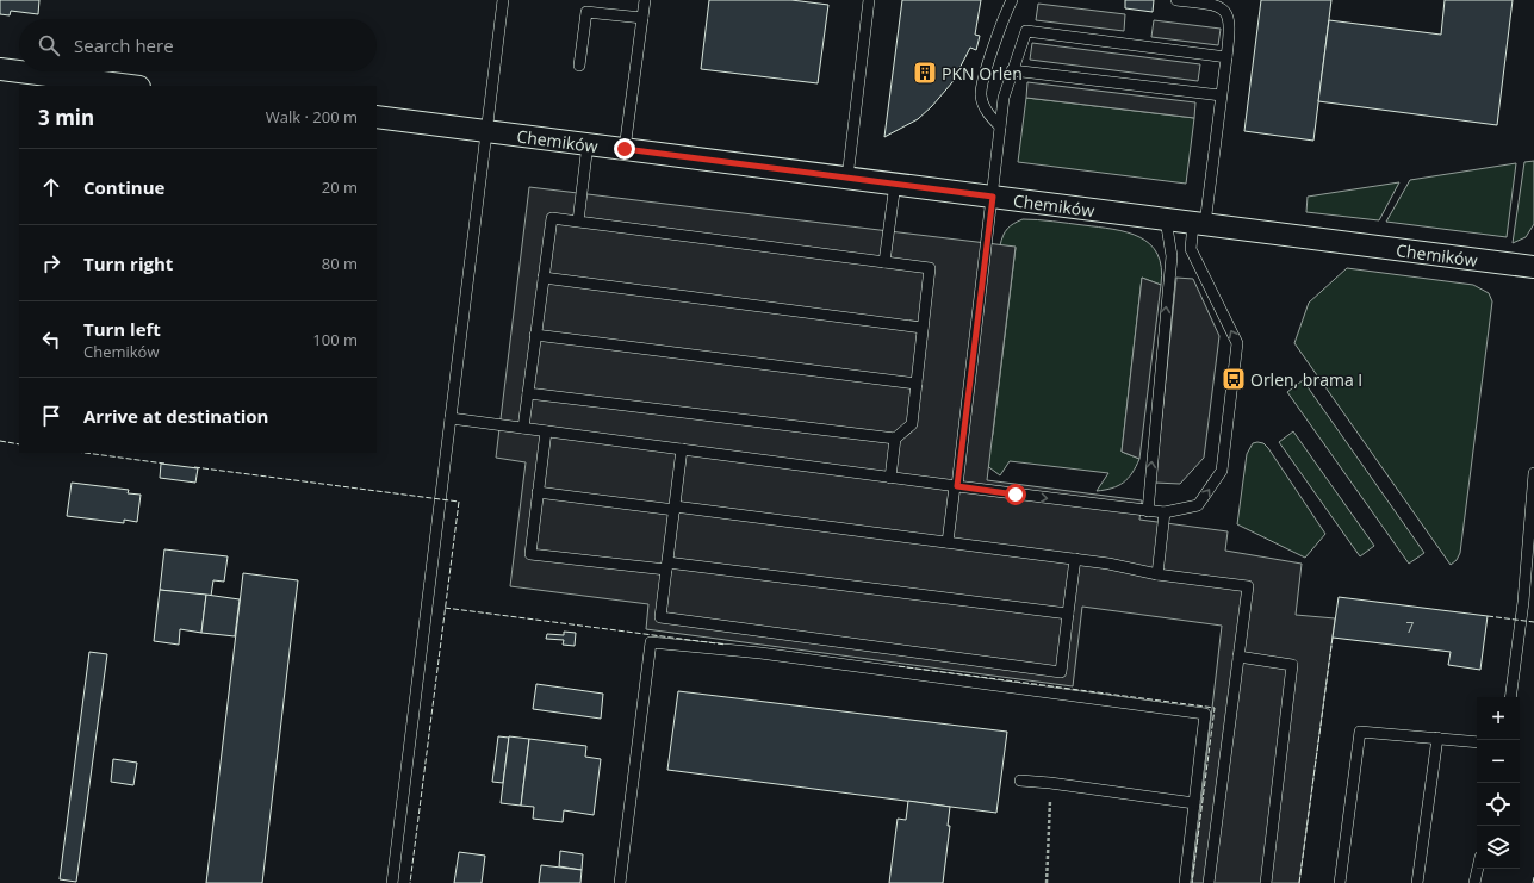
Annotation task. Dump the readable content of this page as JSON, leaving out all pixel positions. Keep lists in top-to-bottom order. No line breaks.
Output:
{"streets":{"street":["Chemików"]},"places":{"building":["PKN Orlen"],"bus stop":["Orlen, brama I"]},"house_numbers":["7"],"page":{"search":"Search here","heading":["3 min","Walk · 200 m"],"list":[["Continue","20 m"],["Turn right","80 m"],["Turn left","Chemików","100 m"],"Arrive at destination"],"map_buttons":["+","−"]}}
